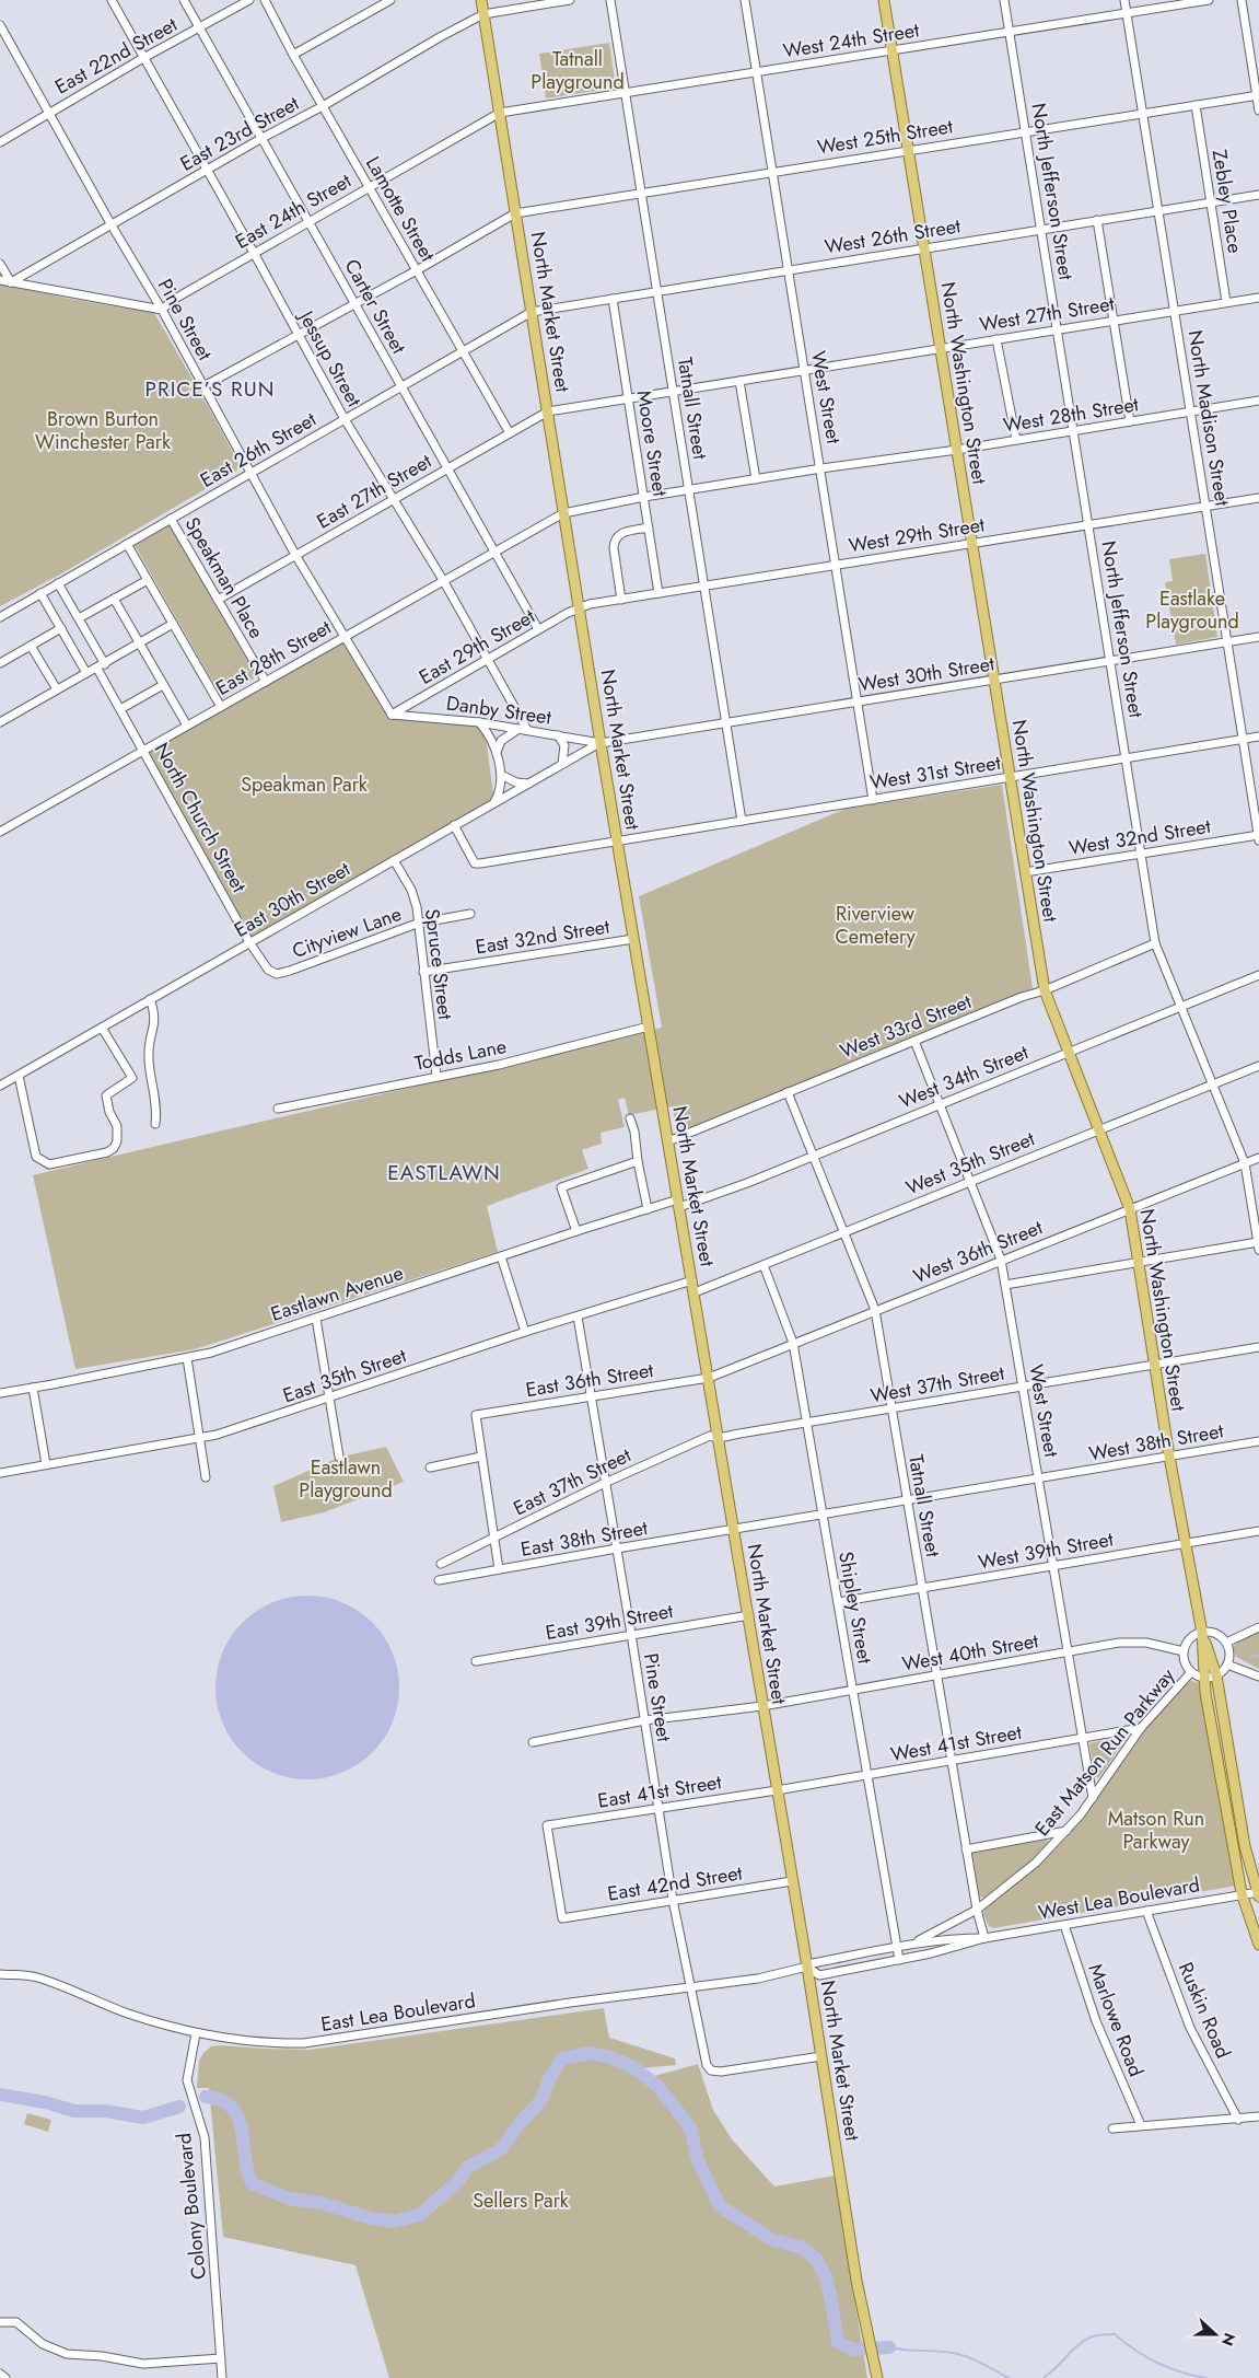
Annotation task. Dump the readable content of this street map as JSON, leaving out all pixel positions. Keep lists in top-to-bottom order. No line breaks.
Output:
{"streets":{"main road":["North Market Street","North Washington Street"],"street":["West 24th Street","East 22nd Street","East 23rd Street","West 25th Street","North Jefferson Street","Zebley Place","Lamotte Street","East 24th Street","West 26th Street","Carter Street","West 27th Street","Pine Street","Jessup Street","West Street","Tatnall Street","West 28th Street","North Madison Street","Moore Street","East 26th Street","East 27th Street","West 29th Street","Speakman Place","East 29th Street","East 28th Street","West 30th Street","Danby Street","West 31st Street","North Church Street","West 32nd Street","East 30th Street","Cityview Lane","East 32nd Street","Spruce Street","West 33rd Street","Todds Lane","West 34th Street","West 35th Street","West 36th Street","Eastlawn Avenue","East 35th Street","East 36th Street","West 37th Street","West 38th Street","East 37th Street","East 38th Street","West 39th Street","Shipley Street","East 39th Street","West 40th Street","West 41st Street","East Matson Run Parkway","East 41st Street","East 42nd Street","West Lea Boulevard","Ruskin Road","East Lea Boulevard","Marlowe Road","Colony Boulevard"]},"crossings":[["West 24th Street","North Jefferson Street"],["West 24th Street","East 24th Street"],["West 24th Street","North Market Street"],["West 24th Street","North Washington Street"],["West 24th Street","West Street"],["West 24th Street","Tatnall Street"],["West 24th Street","North Madison Street"],["East 22nd Street","Carter Street"],["East 22nd Street","Pine Street"],["East 22nd Street","Jessup Street"],["East 23rd Street","Lamotte Street"],["East 23rd Street","Carter Street"],["East 23rd Street","North Market Street"],["East 23rd Street","Pine Street"],["East 23rd Street","Jessup Street"],["West 25th Street","North Jefferson Street"],["West 25th Street","Zebley Place"],["West 25th Street","North Market Street"],["West 25th Street","North Washington Street"],["West 25th Street","West Street"],["West 25th Street","Tatnall Street"],["West 25th Street","North Madison Street"],["North Jefferson Street","West 26th Street"],["North Jefferson Street","West 27th Street"],["North Jefferson Street","West 28th Street"],["North Jefferson Street","West 29th Street"],["North Jefferson Street","West 30th Street"],["North Jefferson Street","West 31st Street"],["North Jefferson Street","West 32nd Street"],["North Jefferson Street","West 33rd Street"],["North Jefferson Street","West 34th Street"],["North Jefferson Street","West 35th Street"],["North Jefferson Street","West 36th Street"],["Zebley Place","West 26th Street"],["Zebley Place","West 27th Street"],["Lamotte Street","East 24th Street"],["Lamotte Street","East 26th Street"],["Lamotte Street","East 27th Street"],["East 24th Street","Carter Street"],["East 24th Street","North Market Street"],["East 24th Street","Pine Street"],["East 24th Street","Jessup Street"],["West 26th Street","North Market Street"],["West 26th Street","North Washington Street"],["West 26th Street","West Street"],["West 26th Street","Tatnall Street"],["West 26th Street","North Madison Street"],["West 26th Street","Moore Street"],["West 26th Street","East 26th Street"],["Carter Street","East 26th Street"],["Carter Street","East 27th Street"],["Carter Street","East 29th Street"],["Carter Street","East 28th Street"],["North Market Street","West 27th Street"],["North Market Street","Pine Street"],["North Market Street","West 28th Street"],["North Market Street","East 26th Street"],["North Market Street","East 27th Street"],["North Market Street","West 29th Street"],["North Market Street","East 29th Street"],["North Market Street","East 28th Street"],["North Market Street","West 30th Street"],["North Market Street","Danby Street"],["North Market Street","West 31st Street"],["North Market Street","East 30th Street"],["North Market Street","East 32nd Street"],["North Market Street","West 33rd Street"],["North Market Street","Todds Lane"],["North Market Street","West 34th Street"],["North Market Street","West 35th Street"],["North Market Street","West 36th Street"],["North Market Street","Eastlawn Avenue"],["North Market Street","East 35th Street"],["North Market Street","East 36th Street"],["North Market Street","West 37th Street"],["North Market Street","West 38th Street"],["North Market Street","East 37th Street"],["North Market Street","East 38th Street"],["North Market Street","East 39th Street"],["North Market Street","West 40th Street"],["North Market Street","West 41st Street"],["North Market Street","East 41st Street"],["North Market Street","East 42nd Street"],["North Market Street","West Lea Boulevard"],["North Market Street","East Lea Boulevard"],["West 27th Street","North Washington Street"],["West 27th Street","West Street"],["West 27th Street","Tatnall Street"],["West 27th Street","North Madison Street"],["West 27th Street","Moore Street"],["West 27th Street","East 27th Street"],["Pine Street","East 26th Street"],["Pine Street","East 27th Street"],["Pine Street","East 29th Street"],["Pine Street","East 28th Street"],["Pine Street","Danby Street"],["Pine Street","East 35th Street"],["Pine Street","East 36th Street"],["Pine Street","East 37th Street"],["Pine Street","East 38th Street"],["Pine Street","East 39th Street"],["Pine Street","West 40th Street"],["Pine Street","East 41st Street"],["Pine Street","East 42nd Street"],["Pine Street","East Lea Boulevard"],["Jessup Street","East 26th Street"],["Jessup Street","East 27th Street"],["Jessup Street","East 29th Street"],["Jessup Street","East 28th Street"],["Jessup Street","Danby Street"],["Jessup Street","East 30th Street"],["North Washington Street","West 28th Street"],["North Washington Street","West 29th Street"],["North Washington Street","West 30th Street"],["North Washington Street","West 31st Street"],["North Washington Street","West 32nd Street"],["North Washington Street","West 33rd Street"],["North Washington Street","West 34th Street"],["North Washington Street","West 35th Street"],["North Washington Street","West 36th Street"],["North Washington Street","West 37th Street"],["North Washington Street","West 38th Street"],["North Washington Street","West 39th Street"],["North Washington Street","West Lea Boulevard"],["West Street","West 28th Street"],["West Street","West 29th Street"],["West Street","West 30th Street"],["West Street","West 31st Street"],["West Street","West 33rd Street"],["West Street","West 34th Street"],["West Street","West 35th Street"],["West Street","West 36th Street"],["West Street","West 37th Street"],["West Street","West 38th Street"],["West Street","West 39th Street"],["West Street","West 40th Street"],["West Street","West 41st Street"],["West Street","East Matson Run Parkway"],["Tatnall Street","West 28th Street"],["Tatnall Street","West 29th Street"],["Tatnall Street","West 30th Street"],["Tatnall Street","West 31st Street"],["Tatnall Street","West 33rd Street"],["Tatnall Street","West 34th Street"],["Tatnall Street","West 35th Street"],["Tatnall Street","West 36th Street"],["Tatnall Street","West 37th Street"],["Tatnall Street","West 38th Street"],["Tatnall Street","West 39th Street"],["Tatnall Street","West 40th Street"],["Tatnall Street","West 41st Street"],["Tatnall Street","East Matson Run Parkway"],["Tatnall Street","West Lea Boulevard"],["West 28th Street","North Madison Street"],["West 28th Street","Moore Street"],["West 28th Street","East 28th Street"],["North Madison Street","West 29th Street"],["North Madison Street","West 30th Street"],["North Madison Street","West 31st Street"],["North Madison Street","West 32nd Street"],["Moore Street","West 29th Street"],["East 26th Street","Speakman Place"],["East 27th Street","Speakman Place"],["West 29th Street","East 29th Street"],["Speakman Place","East 28th Street"],["East 29th Street","Danby Street"],["East 28th Street","North Church Street"],["West 30th Street","Danby Street"],["West 30th Street","East 30th Street"],["Danby Street","East 30th Street"],["West 31st Street","East 30th Street"],["North Church Street","East 30th Street"],["North Church Street","Cityview Lane"],["East 30th Street","Cityview Lane"],["East 30th Street","Spruce Street"],["Cityview Lane","Spruce Street"],["East 32nd Street","Spruce Street"],["Spruce Street","Todds Lane"],["West 34th Street","Eastlawn Avenue"],["West 35th Street","Shipley Street"],["West 36th Street","East 36th Street"],["West 36th Street","Shipley Street"],["West 37th Street","East 37th Street"],["West 37th Street","Shipley Street"],["West 38th Street","East 38th Street"],["West 38th Street","Shipley Street"],["West 39th Street","Shipley Street"],["Shipley Street","West 40th Street"],["Shipley Street","West 41st Street"],["Shipley Street","West Lea Boulevard"],["West 41st Street","East Matson Run Parkway"],["West 41st Street","East 41st Street"],["East Matson Run Parkway","West Lea Boulevard"],["East 41st Street","East 42nd Street"],["West Lea Boulevard","Ruskin Road"],["West Lea Boulevard","East Lea Boulevard"],["West Lea Boulevard","Marlowe Road"],["East Lea Boulevard","Colony Boulevard"]],"districts":["PRICE’S RUN","EASTLAWN"],"parks":["Tatnall Playground","Brown Burton Winchester Park","Eastlake Playground","Speakman Park","Riverview Cemetery","Eastlawn Playground","Matson Run Parkway","Sellers Park"],"north":"right"}
